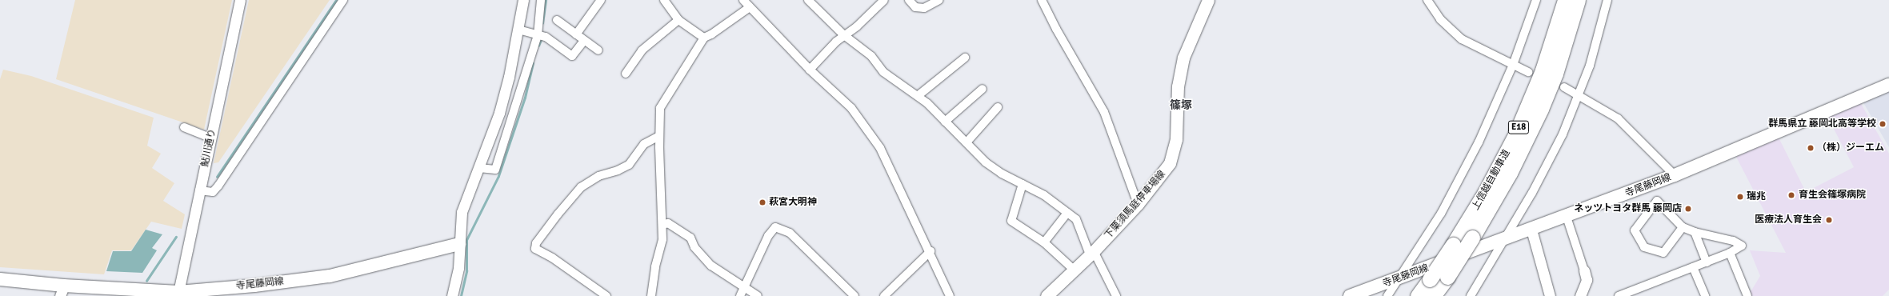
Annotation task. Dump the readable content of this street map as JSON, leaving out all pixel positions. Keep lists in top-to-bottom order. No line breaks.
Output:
{"streets":{"highway":["E18","上信越自動車道"],"main road":["寺尾藤岡線","下栗須馬庭停車場線"],"street":["鮎川通り"]},"crossings":[["鮎川通り","寺尾藤岡線"]],"districts":["篠塚"],"places":["群馬県立 藤岡北高等学校","（株）ジーエム","育生会篠塚病院","瑞兆","萩宮大明神","ネッツトヨタ群馬 藤岡店","医療法人育生会"]}
